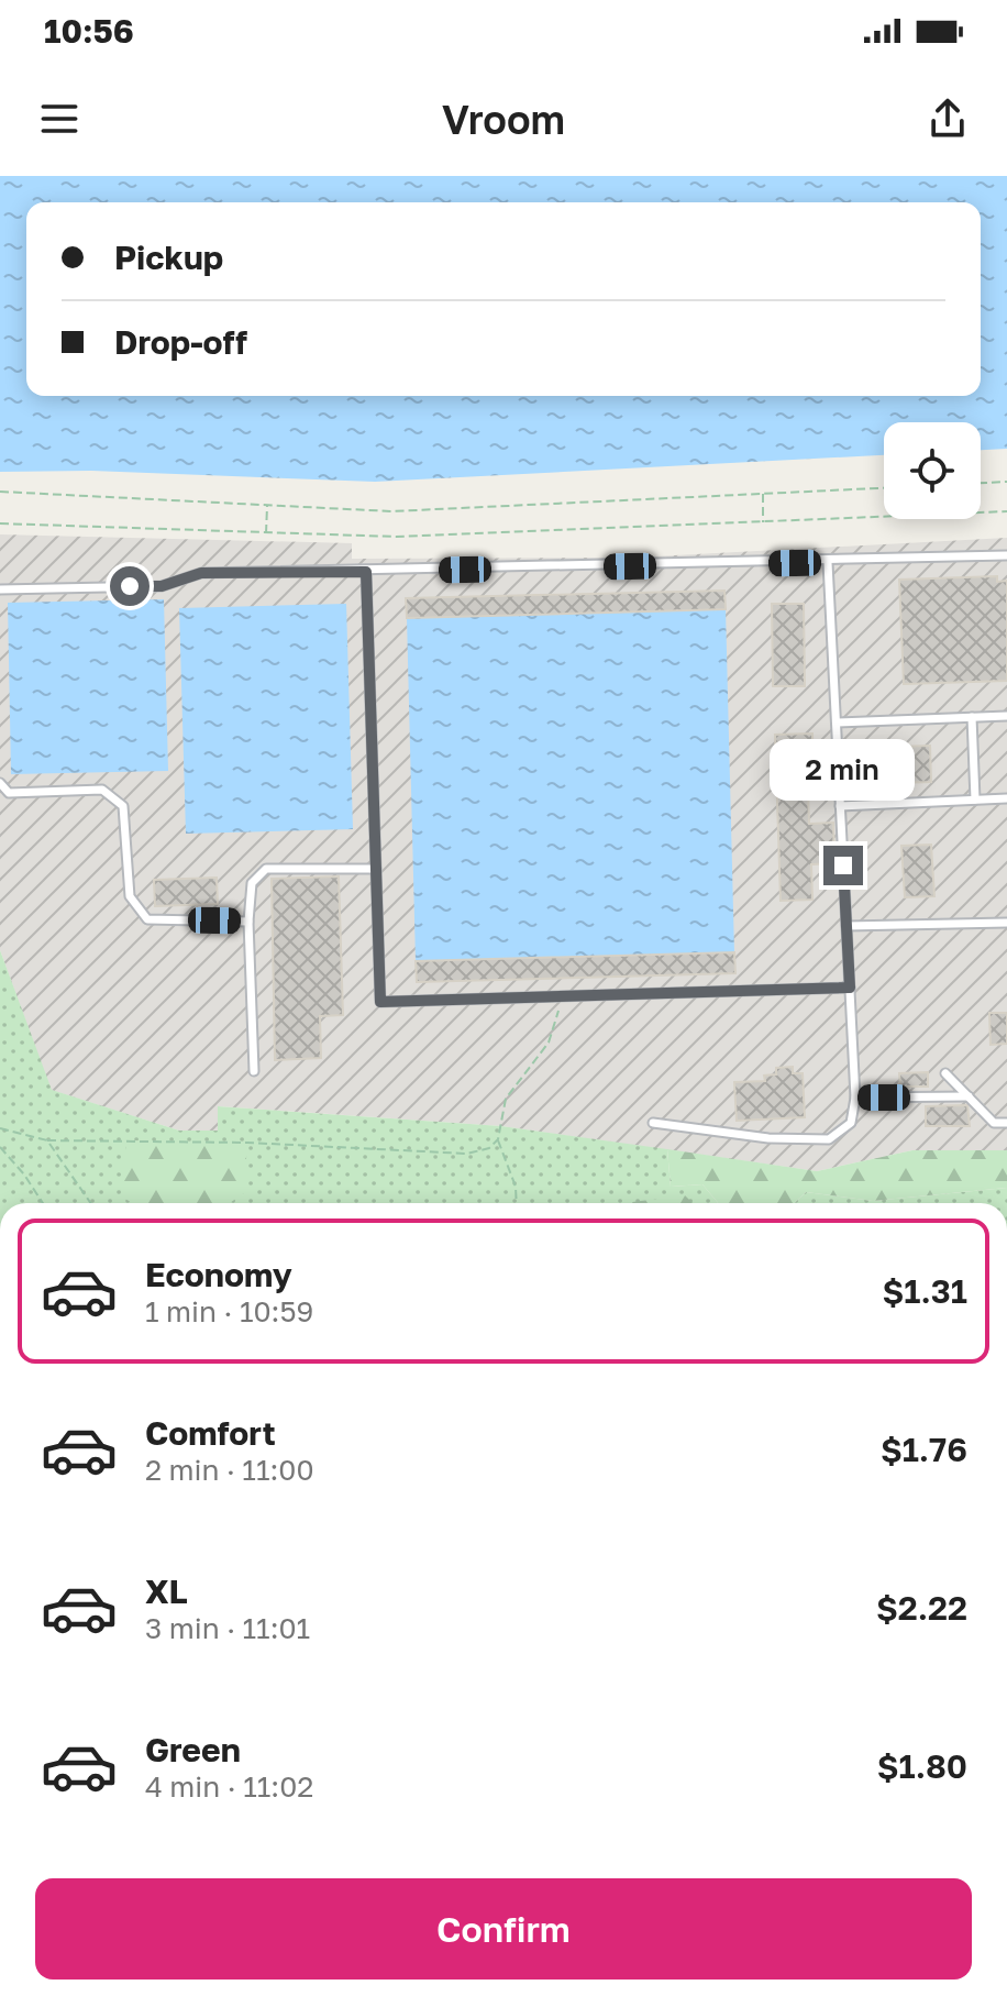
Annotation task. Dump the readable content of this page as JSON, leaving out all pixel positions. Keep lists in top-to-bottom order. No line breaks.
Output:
{"page":{"status":"10:56","header":"Vroom","banner":["Pickup","Drop-off"],"bubble":"2 min","list":[{"name":"Economy","note":"1 min · 10:59","value":"$1.31"},{"name":"Comfort","note":"2 min · 11:00","value":"$1.76"},{"name":"XL","note":"3 min · 11:01","value":"$2.22"},{"name":"Green","note":"4 min · 11:02","value":"$1.80"}],"buttons":"Confirm"}}
